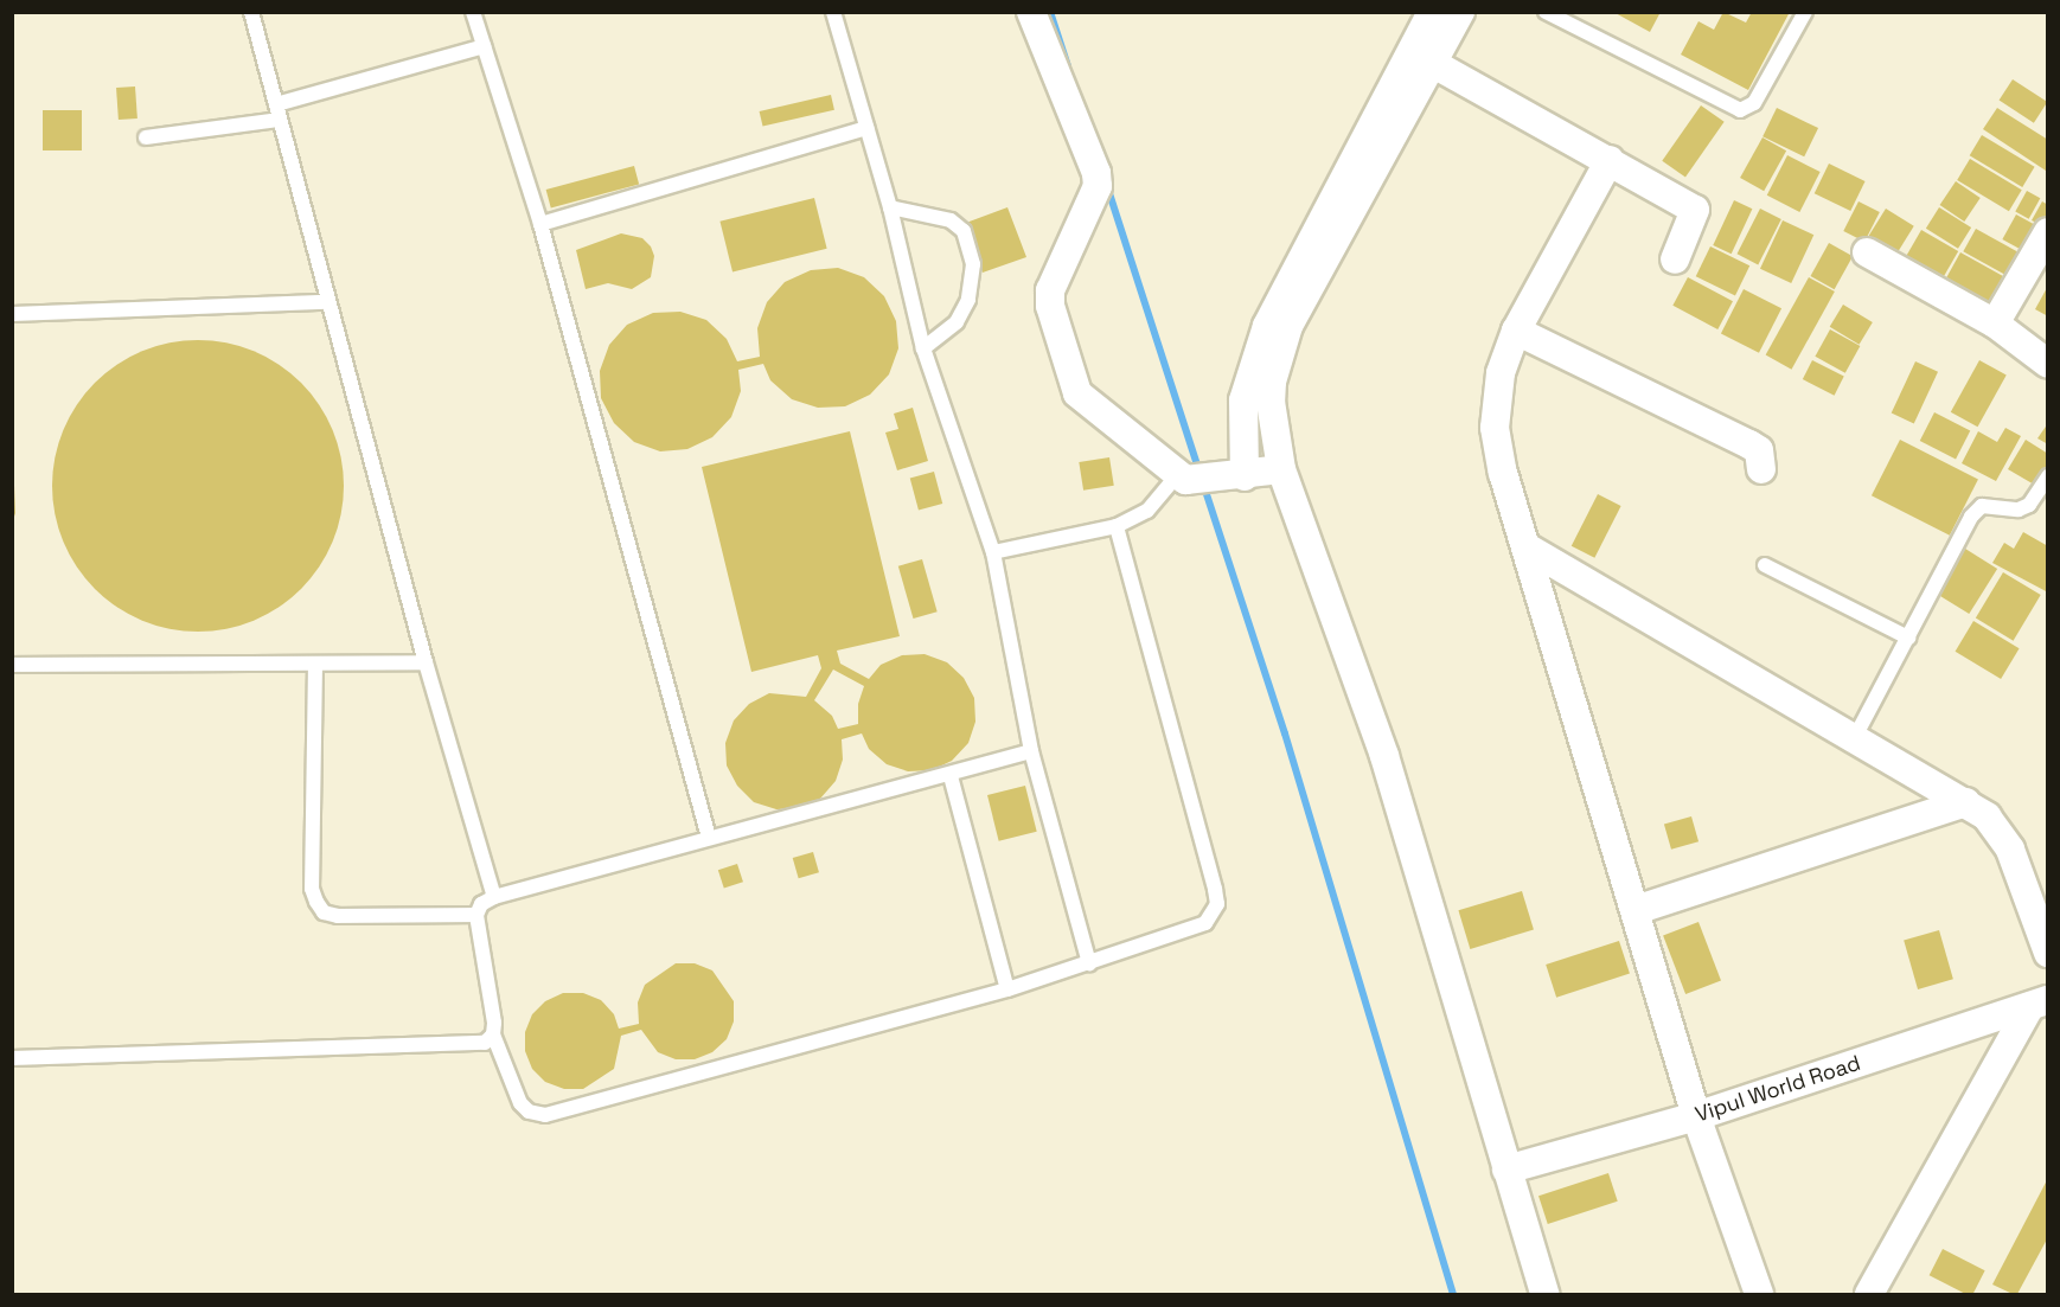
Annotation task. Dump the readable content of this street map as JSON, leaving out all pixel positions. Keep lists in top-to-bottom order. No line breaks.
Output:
{"streets":{"street":["Vipul World Road"]}}
